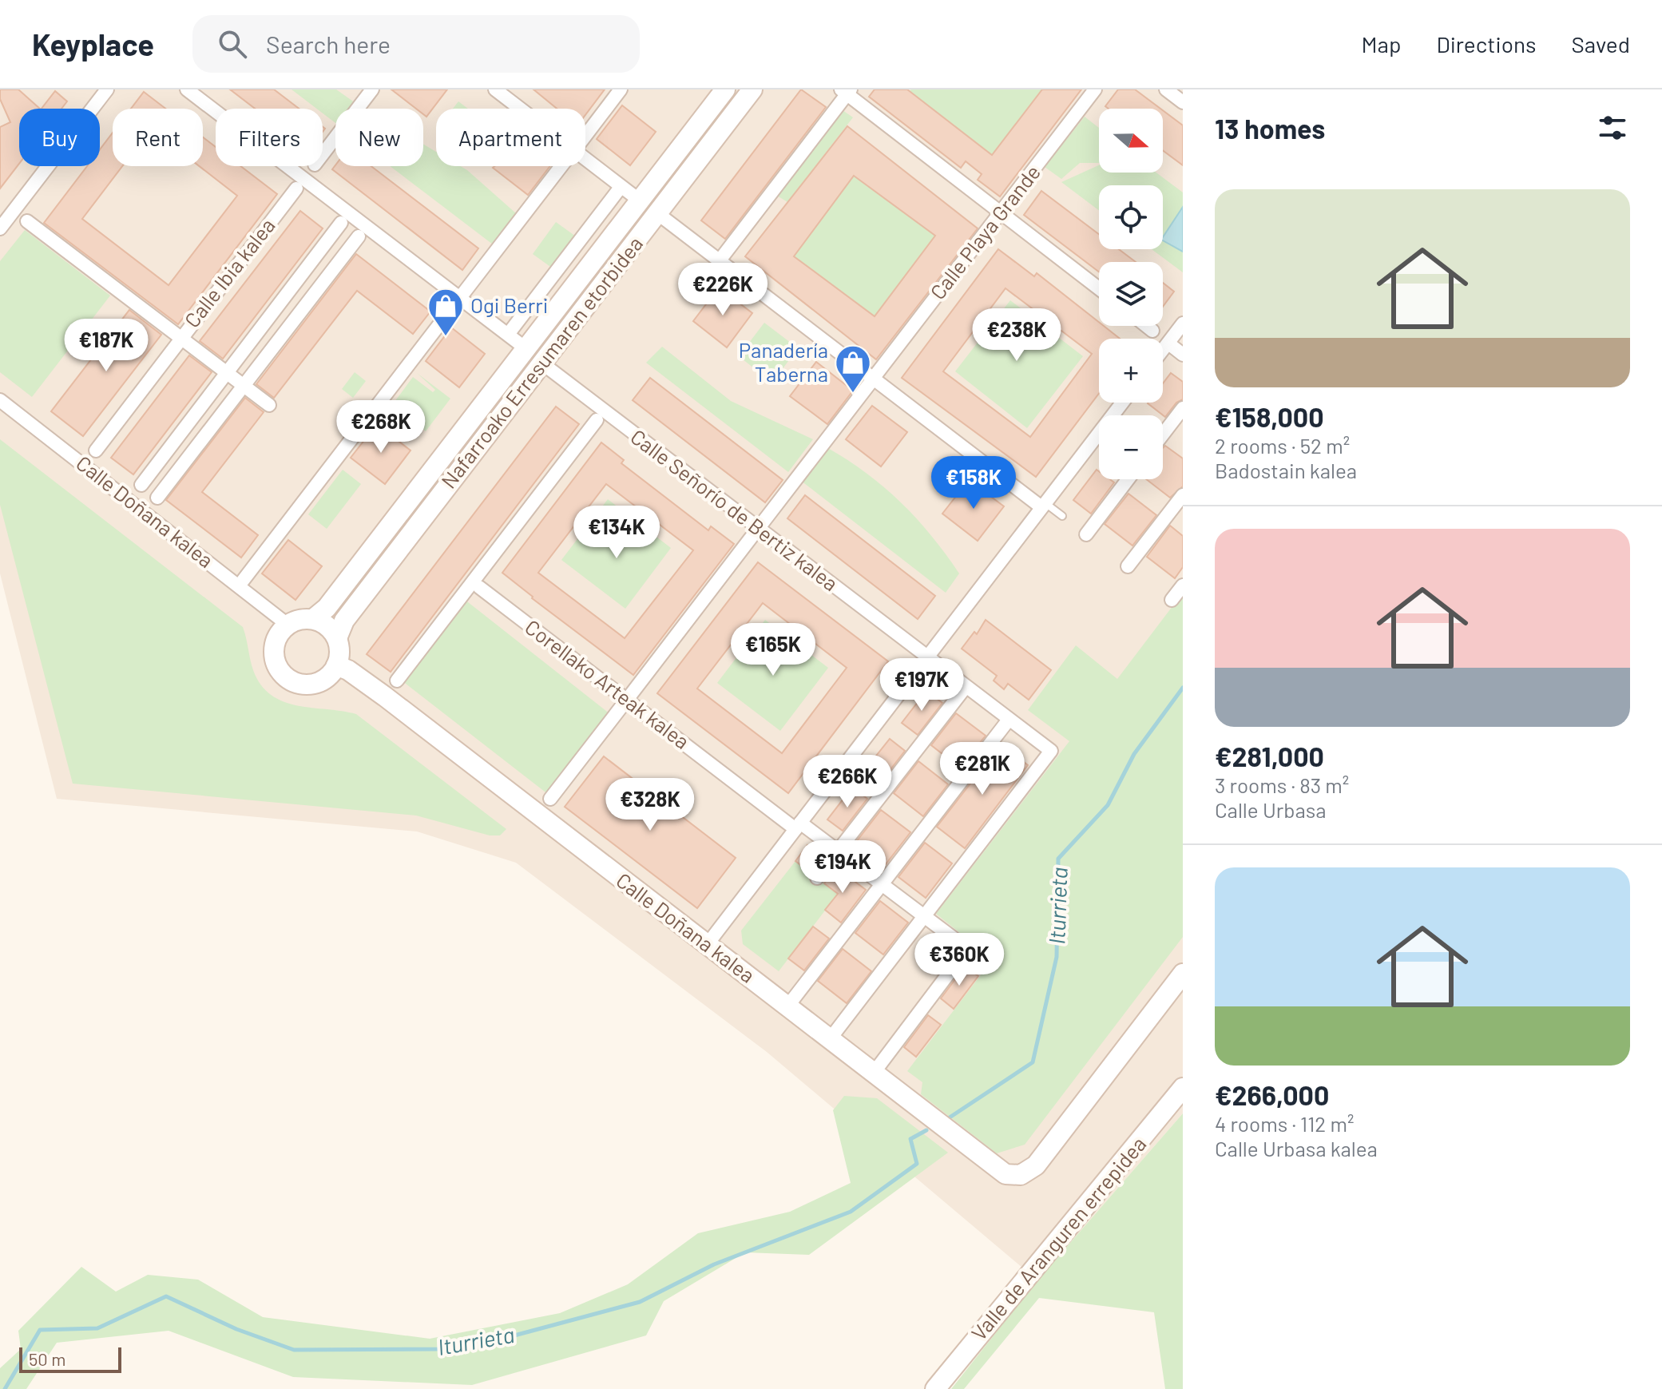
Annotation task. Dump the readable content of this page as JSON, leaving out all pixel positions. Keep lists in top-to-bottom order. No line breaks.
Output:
{"streets":{"street":["Calle Playa Grande","Calle Ibia kalea","Nafarroako Erresumaren etorbidea","Calle Señorío de Bertiz kalea","Calle Doñana kalea","Corellako Arteak kalea","Valle de Aranguren errepidea"]},"crossings":[["Nafarroako Erresumaren etorbidea","Calle Señorío de Bertiz kalea"],["Nafarroako Erresumaren etorbidea","Calle Doñana kalea"],["Calle Señorío de Bertiz kalea","Corellako Arteak kalea"]],"water":["Iturrieta"],"places":{"shop":["Ogi Berri","Panadería Taberna"]},"scale_bar":"50 m","north":"right","page":{"header":"Keyplace","search":"Search here","nav":["Map","Directions","Saved"],"heading":"13 homes","map_buttons":["+","−"],"chip":["Buy","Rent","Filters","New","Apartment"],"list":[{"name":"€158,000","note":"2 rooms · 52 m² · Badostain kalea"},{"name":"€281,000","note":"3 rooms · 83 m² · Calle Urbasa"},{"name":"€266,000","note":"4 rooms · 112 m² · Calle Urbasa kalea"}],"price":["€226K","€238K","€187K","€268K","€158K","€134K","€165K","€197K","€281K","€266K","€328K","€194K","€360K"],"scale":"50 m"}}
